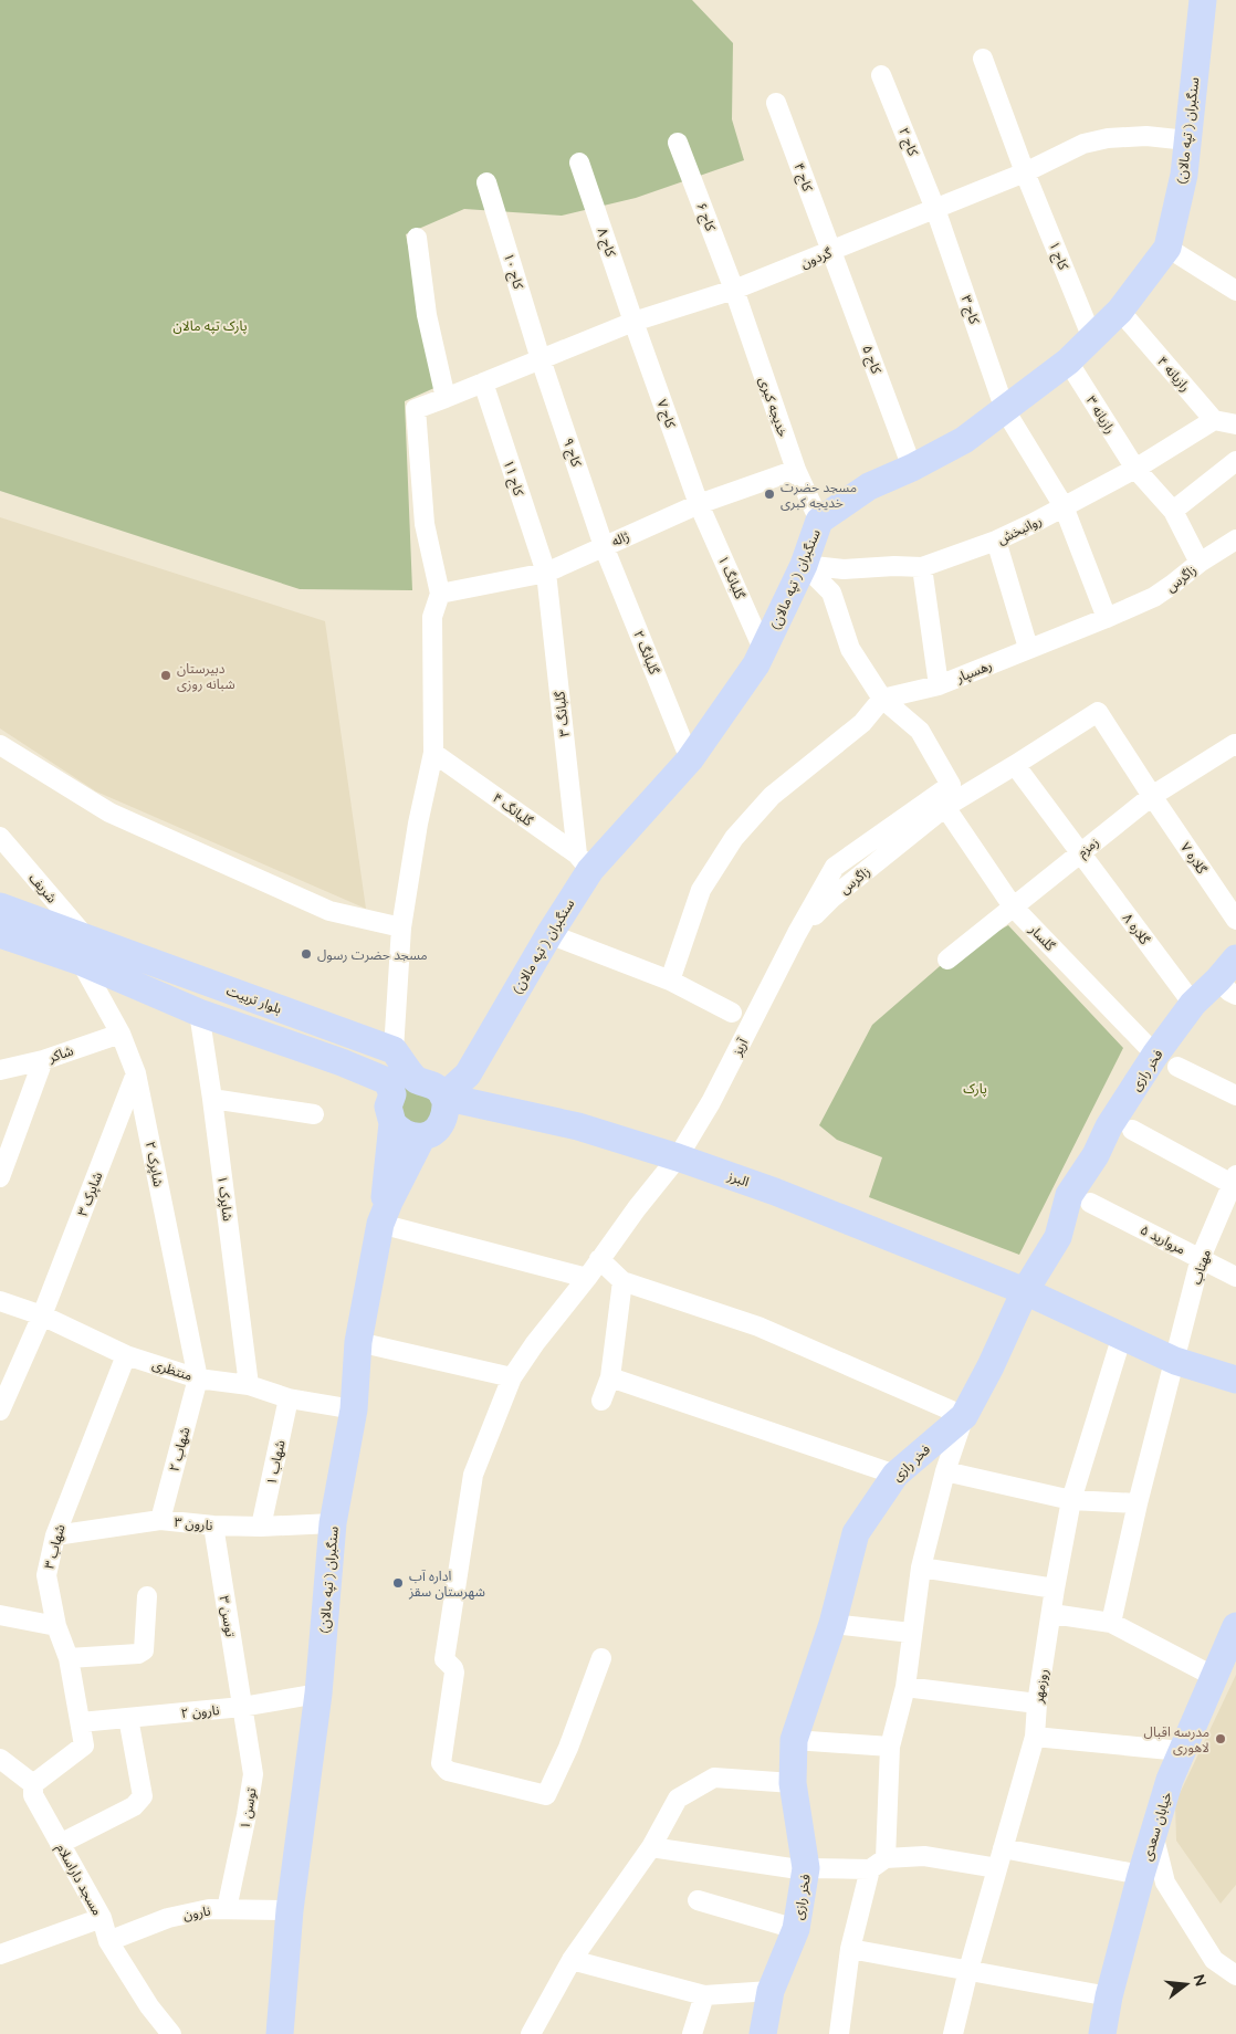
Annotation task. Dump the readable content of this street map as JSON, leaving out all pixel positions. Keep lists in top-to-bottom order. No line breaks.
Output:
{"streets":{"main road":["سنگبران ( تپه مالان)","بلوار تربیت","فخر رازی","البرز","خیابان سعدی"],"street":["کاج ۲","کاج ۴","کاج ۶","کاج ۸","کاج ۱","گردون","کاج ۱۰","کاج ۳","کاج ۵","رازیانه ۴","خدیجه کبری","کاج ۷","رازیانه ۳","کاج ۹","کاج ۱۱","روانبخش","ژاله","گلبانگ ۱","زاگرس","گلبانگ ۲","رهسپار","گلبانگ ۳","گلبانگ ۴","زمزم","گلاره ۷","شریف","گلاره ۸","گلسار","آریز","شاکر","شاپرک ۲","شاپرک ۳","شاپرک ۱","مروارید ۵","مهتاب","منتظری","شهاب ۲","شهاب ۱","نارون ۳","شهاب ۳","توسن ۳","روزمهر","نارون ۲","توسن ۱","مسجد داراسلام","نارون"]},"crossings":[["سنگبران ( تپه مالان)","کاج ۱"],["سنگبران ( تپه مالان)","گردون"],["سنگبران ( تپه مالان)","کاج ۳"],["سنگبران ( تپه مالان)","کاج ۵"],["سنگبران ( تپه مالان)","رازیانه ۴"],["سنگبران ( تپه مالان)","خدیجه کبری"],["سنگبران ( تپه مالان)","رازیانه ۳"],["سنگبران ( تپه مالان)","روانبخش"],["سنگبران ( تپه مالان)","گلبانگ ۱"],["سنگبران ( تپه مالان)","گلبانگ ۲"],["سنگبران ( تپه مالان)","گلبانگ ۳"],["سنگبران ( تپه مالان)","گلبانگ ۴"],["سنگبران ( تپه مالان)","بلوار تربیت"],["سنگبران ( تپه مالان)","البرز"],["سنگبران ( تپه مالان)","منتظری"],["سنگبران ( تپه مالان)","نارون ۳"],["سنگبران ( تپه مالان)","نارون ۲"],["سنگبران ( تپه مالان)","نارون"],["کاج ۲","گردون"],["کاج ۲","کاج ۳"],["کاج ۴","گردون"],["کاج ۴","کاج ۵"],["کاج ۶","گردون"],["کاج ۶","خدیجه کبری"],["کاج ۸","گردون"],["کاج ۸","کاج ۷"],["کاج ۱","گردون"],["گردون","کاج ۱۰"],["گردون","کاج ۳"],["گردون","کاج ۵"],["گردون","خدیجه کبری"],["گردون","کاج ۷"],["گردون","کاج ۹"],["گردون","کاج ۱۱"],["گردون","ژاله"],["کاج ۱۰","کاج ۹"],["کاج ۳","روانبخش"],["کاج ۳","زاگرس"],["رازیانه ۴","روانبخش"],["خدیجه کبری","ژاله"],["کاج ۷","ژاله"],["کاج ۷","گلبانگ ۱"],["رازیانه ۳","روانبخش"],["رازیانه ۳","زاگرس"],["کاج ۹","ژاله"],["کاج ۹","گلبانگ ۲"],["کاج ۱۱","ژاله"],["کاج ۱۱","گلبانگ ۳"],["ژاله","گلبانگ ۱"],["ژاله","گلبانگ ۲"],["ژاله","گلبانگ ۳"],["زاگرس","رهسپار"],["زاگرس","گلاره ۷"],["زاگرس","گلاره ۸"],["زاگرس","گلسار"],["زاگرس","آریز"],["گلبانگ ۳","گلبانگ ۴"],["زمزم","گلاره ۷"],["زمزم","گلاره ۸"],["زمزم","گلسار"],["شریف","بلوار تربیت"],["شریف","شاپرک ۲"],["گلاره ۸","فخر رازی"],["گلسار","فخر رازی"],["بلوار تربیت","شاپرک ۲"],["بلوار تربیت","البرز"],["بلوار تربیت","شاپرک ۱"],["آریز","البرز"],["شاکر","شاپرک ۲"],["فخر رازی","البرز"],["شاپرک ۲","شاپرک ۳"],["شاپرک ۲","منتظری"],["شاپرک ۲","شهاب ۲"],["البرز","مهتاب"],["البرز","روزمهر"],["شاپرک ۳","منتظری"],["شاپرک ۱","منتظری"],["مروارید ۵","مهتاب"],["منتظری","شهاب ۲"],["منتظری","شهاب ۱"],["منتظری","شهاب ۳"],["شهاب ۲","نارون ۳"],["شهاب ۱","نارون ۳"],["نارون ۳","شهاب ۳"],["نارون ۳","توسن ۳"],["شهاب ۳","نارون ۲"],["شهاب ۳","مسجد داراسلام"],["توسن ۳","نارون ۲"],["توسن ۳","توسن ۱"],["نارون ۲","توسن ۱"],["توسن ۱","نارون"],["مسجد داراسلام","نارون"]],"parks":["پارک تپه مالان","پارک"],"places":["مسجد حضرت خدیجه کبری","دبیرستان شبانه روزی","مسجد حضرت رسول","اداره آب شهرستان سقز","مدرسه اقبال لاهوری"],"north":"right"}
